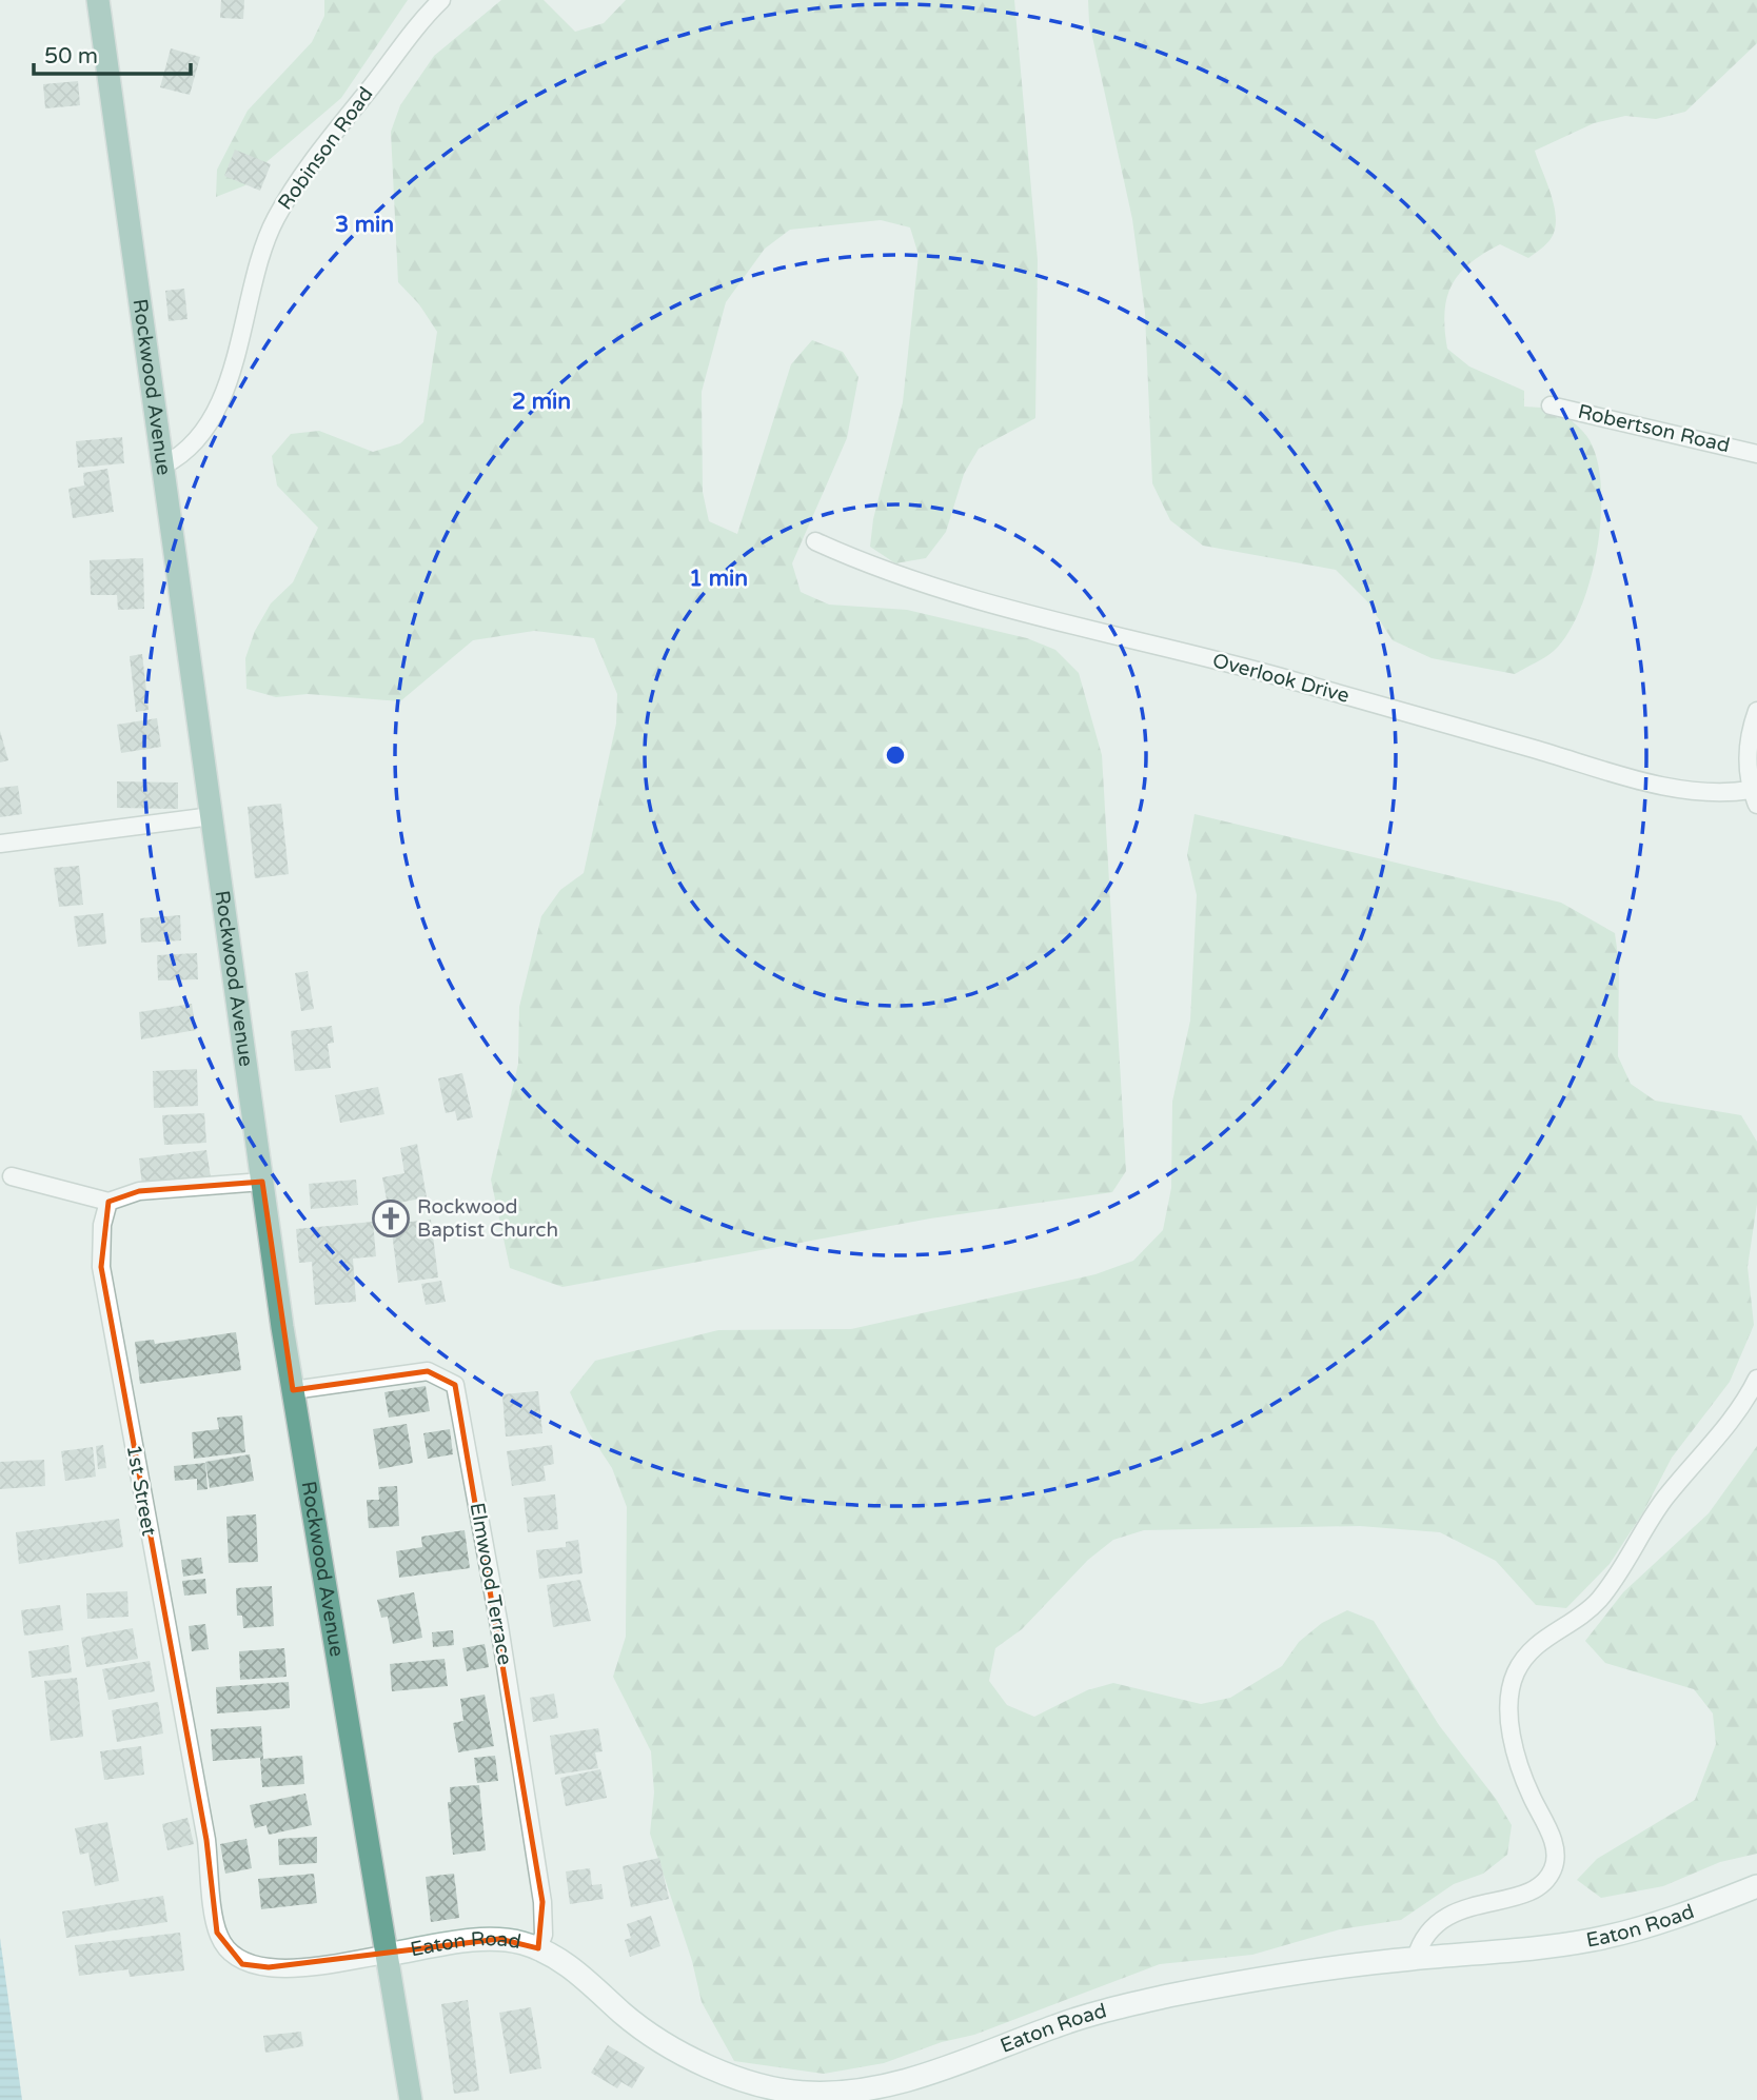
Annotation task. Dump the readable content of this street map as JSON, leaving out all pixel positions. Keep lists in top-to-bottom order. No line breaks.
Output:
{"streets":{"main road":["Rockwood Avenue"],"street":["Robinson Road","Robertson Road","Overlook Drive","1st Street","Elmwood Terrace","Eaton Road"]},"crossings":[["Robinson Road","Rockwood Avenue"],["Rockwood Avenue","1st Street"],["Rockwood Avenue","Elmwood Terrace"],["Rockwood Avenue","Eaton Road"],["1st Street","Eaton Road"],["Elmwood Terrace","Eaton Road"]],"places":{"church":["Rockwood Baptist Church"]},"scale_bar":"50 m","rings":["3 min","2 min","1 min"]}
